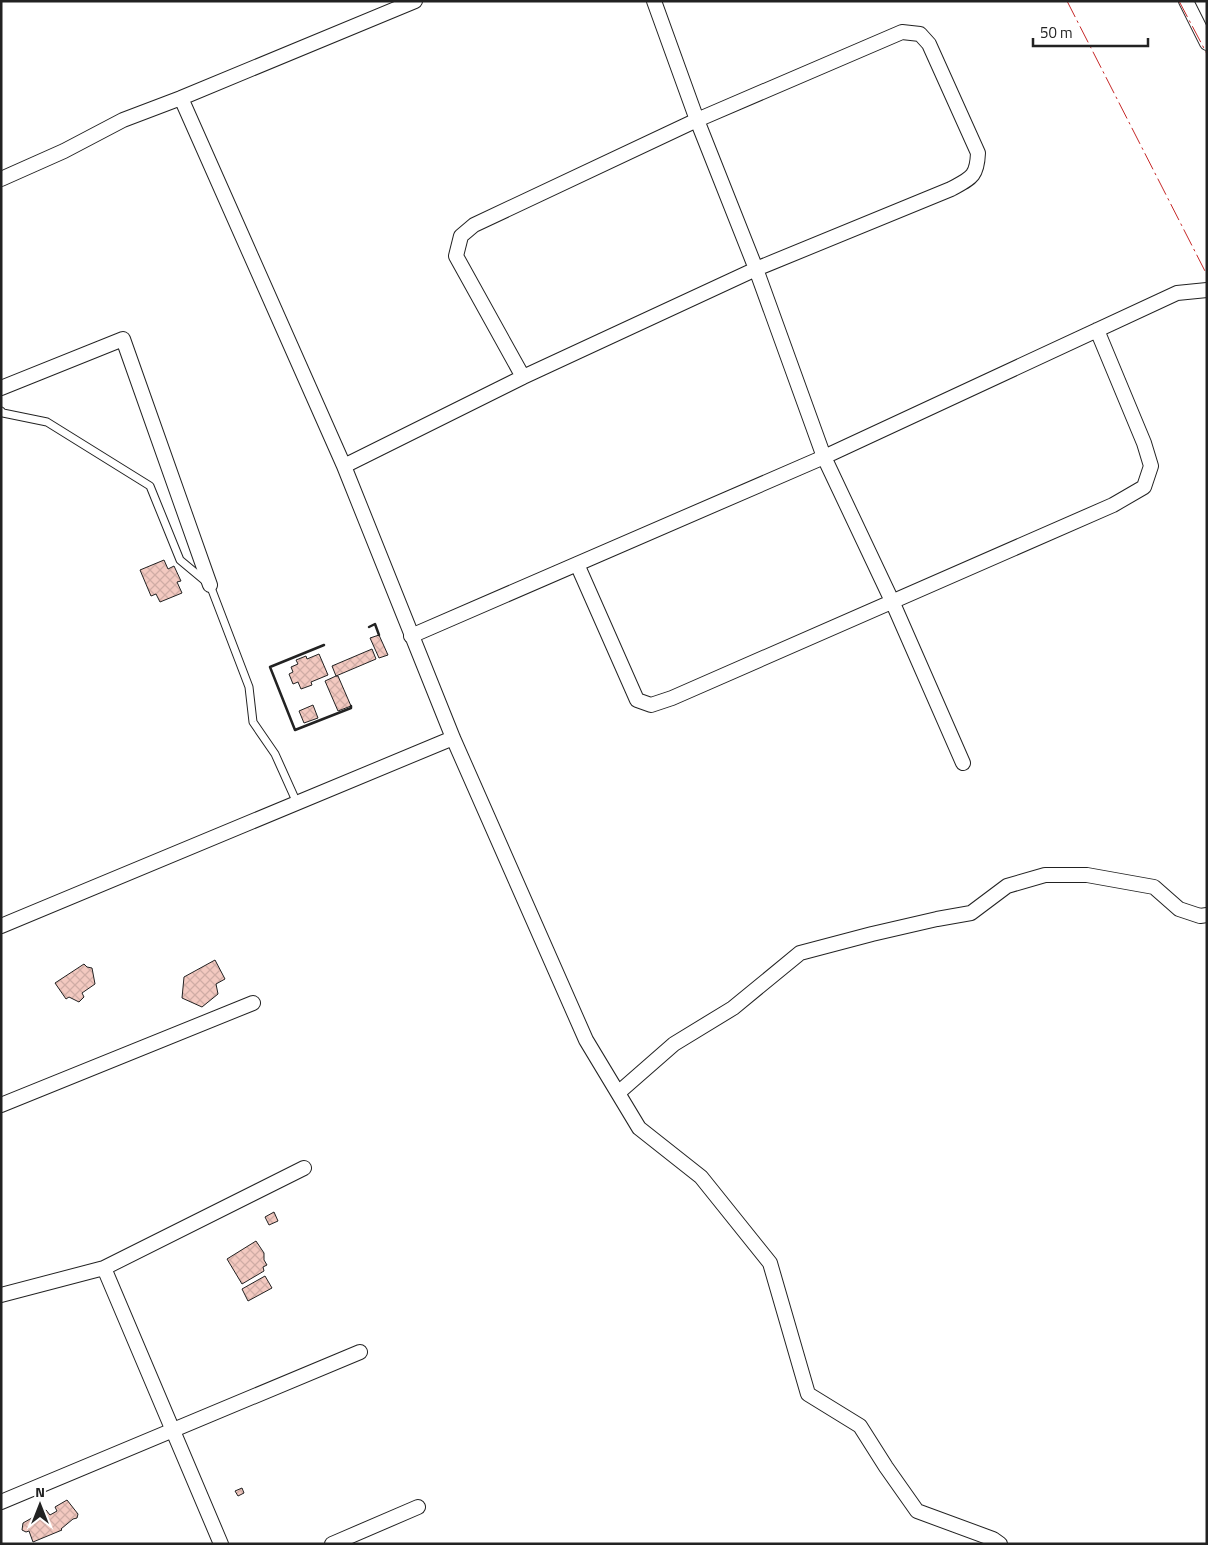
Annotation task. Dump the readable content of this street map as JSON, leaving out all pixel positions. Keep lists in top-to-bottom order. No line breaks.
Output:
{"scale_bar":"50 m","north":"top"}
